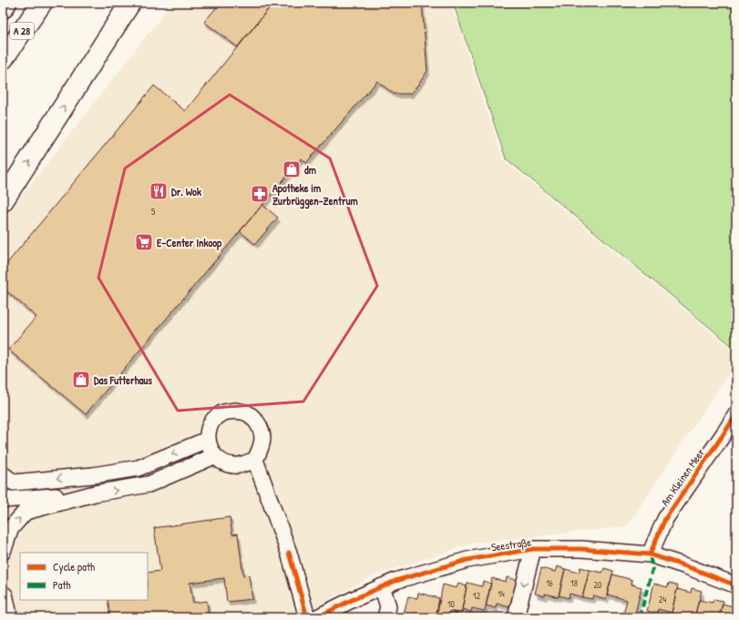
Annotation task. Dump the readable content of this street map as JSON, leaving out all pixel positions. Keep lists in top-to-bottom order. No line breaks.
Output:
{"streets":{"main road":["A 28"],"street":["Am Kleinen Meer","Seestraße"]},"crossings":[["Am Kleinen Meer","Seestraße"]],"places":{"shop":["dm","Das Futterhaus"],"restaurant":["Dr. Wok"],"pharmacy":["Apotheke im Zurbrüggen-Zentrum"],"supermarket":["E-Center Inkoop"]},"house_numbers":["5","16","18","20","14","12","24","10"],"legend":["Cycle path","Path"]}
